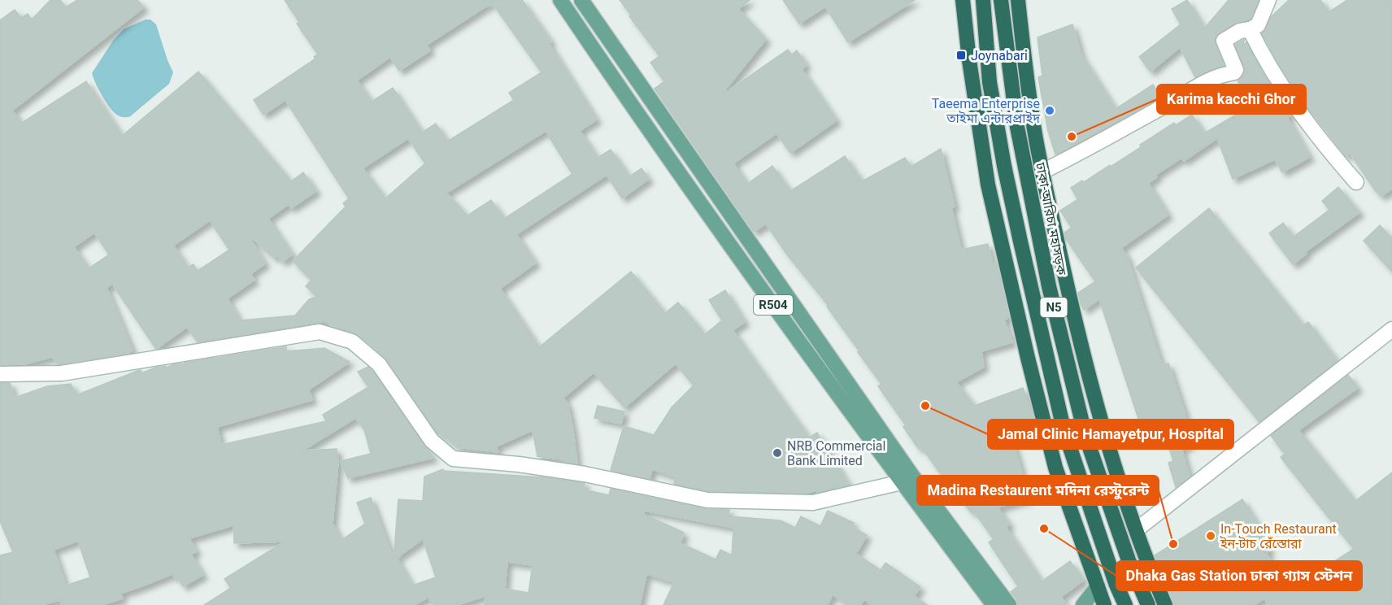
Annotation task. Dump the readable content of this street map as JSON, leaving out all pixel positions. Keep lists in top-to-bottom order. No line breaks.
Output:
{"streets":{"highway":["ঢাকা-আরিচা মহাসড়ক","N5"],"main road":["R504"]},"places":{"transit":["Joynabari"],"other":["Taeema Enterprise তাইমা এন্টারপ্রাইদ","Karima kacchi Ghor","Jamal Clinic Hamayetpur, Hospital","NRB Commercial Bank Limited","Dhaka Gas Station ঢাকা গ্যাস স্টেশন","In-Touch Restaurant ইন-টাচ রেঁস্তোরা","Madina Restaurent মদিনা রেস্টুরেন্ট"]}}
